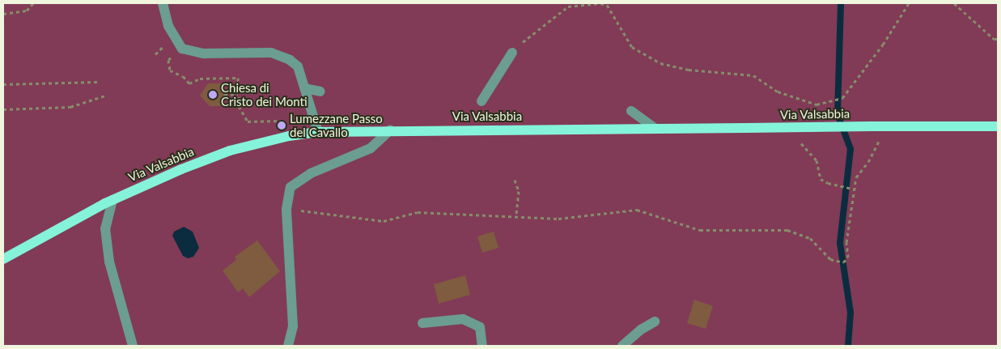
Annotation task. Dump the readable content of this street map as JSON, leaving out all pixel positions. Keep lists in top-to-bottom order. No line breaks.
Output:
{"streets":{"main road":["Via Valsabbia"]},"places":["Chiesa di Cristo dei Monti","Lumezzane Passo del Cavallo"]}
